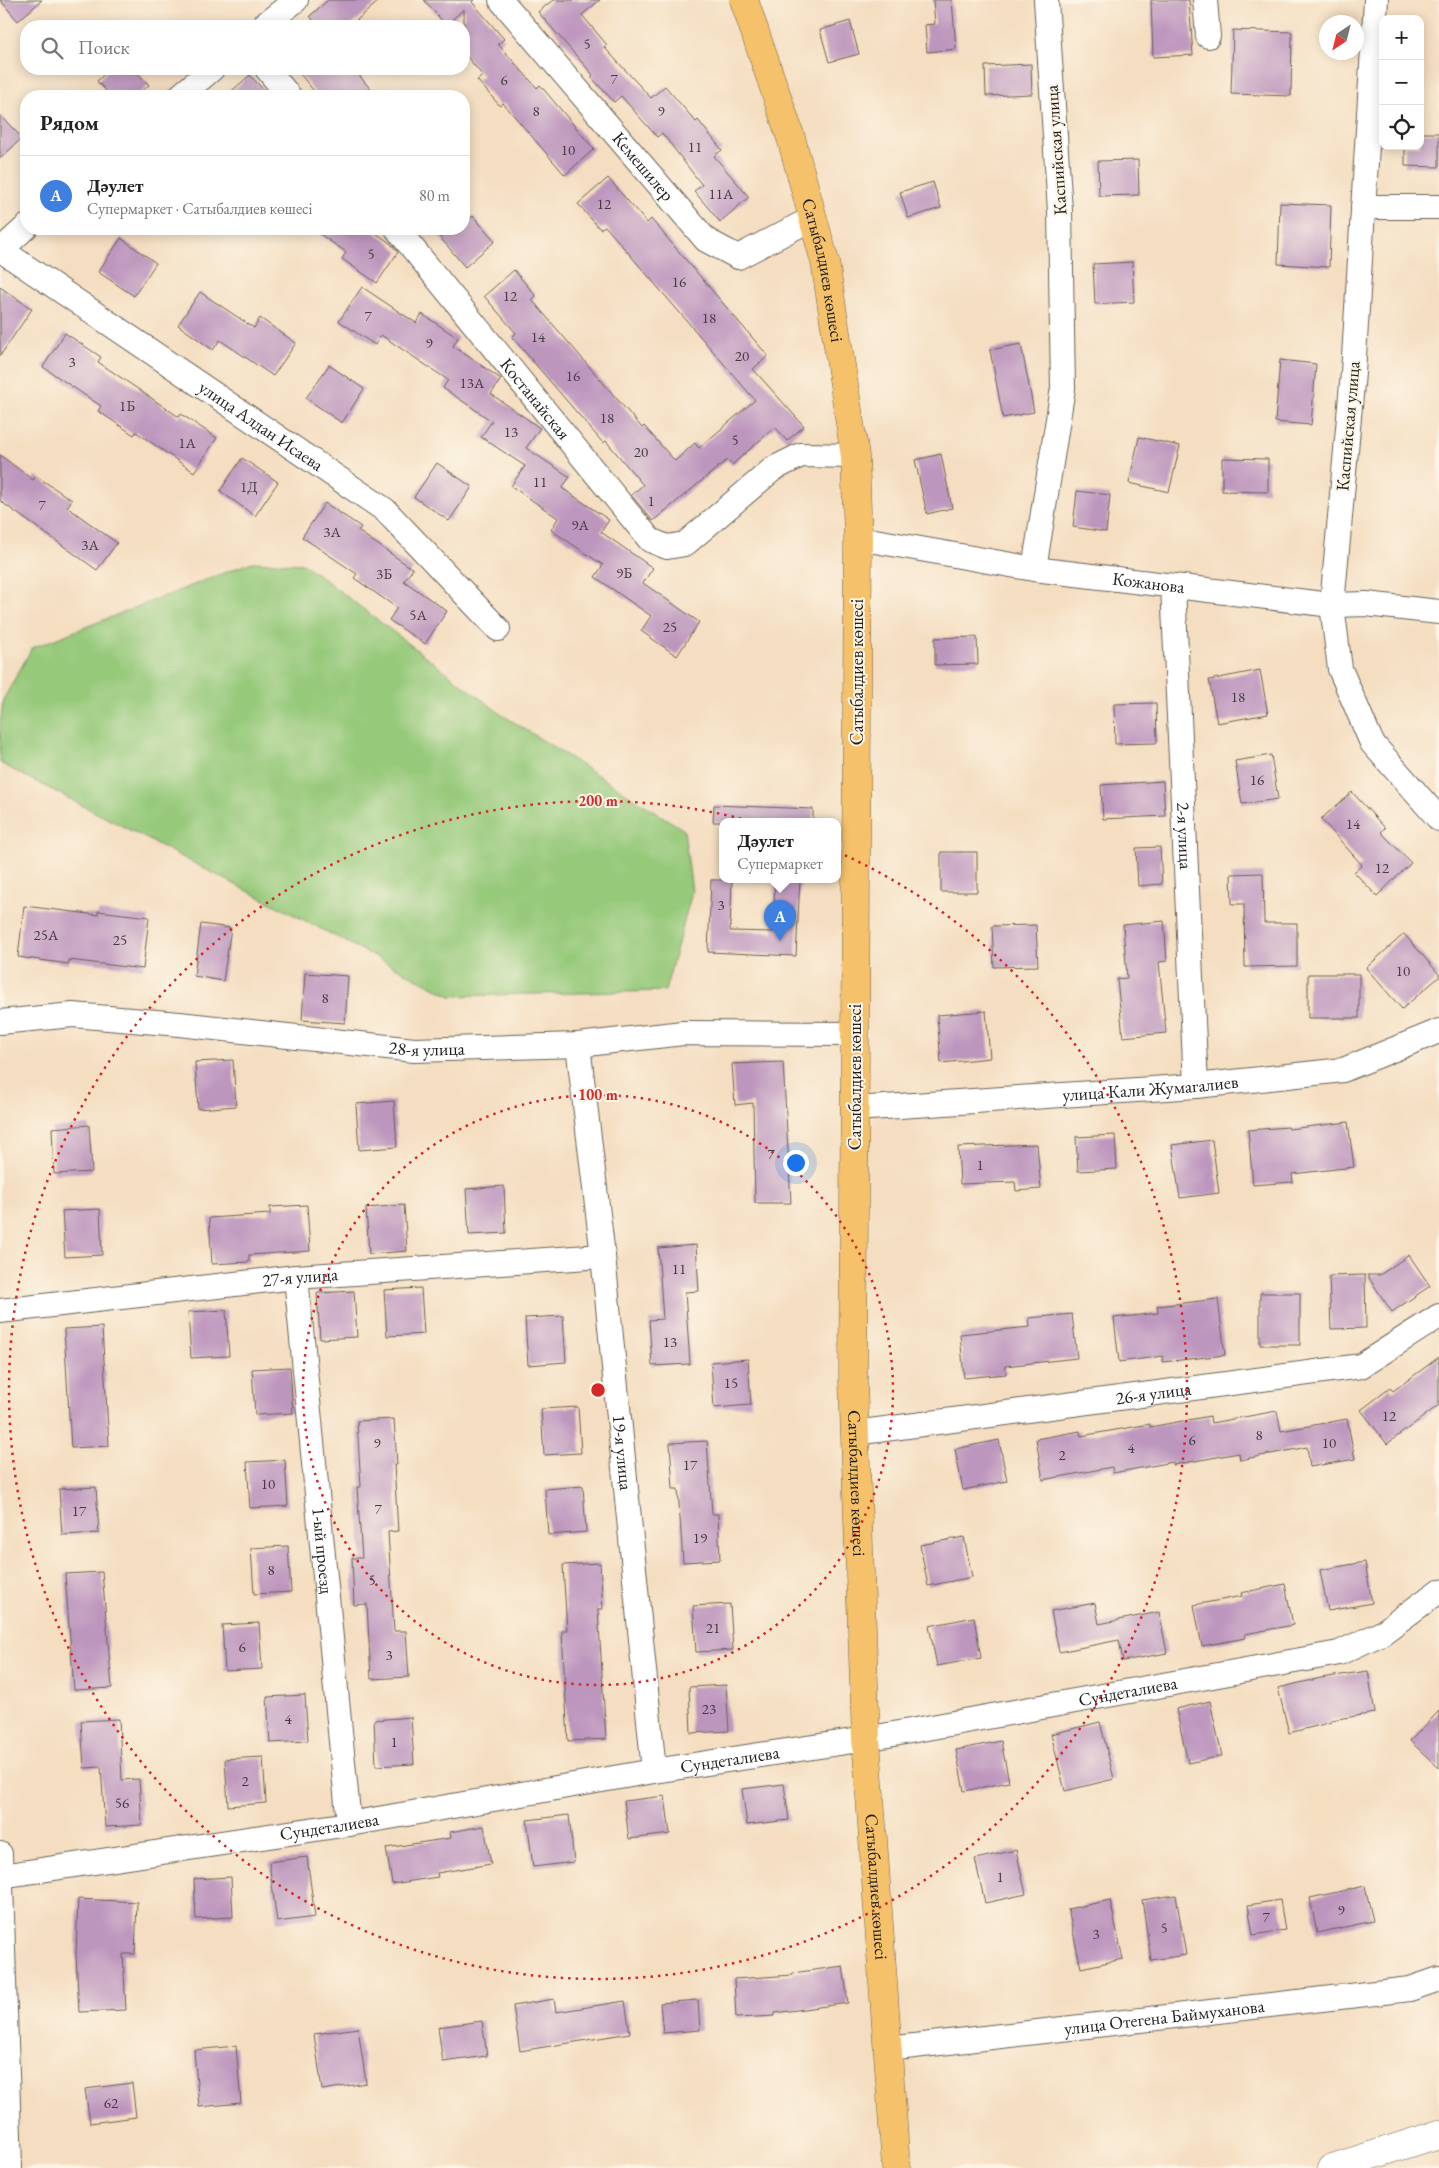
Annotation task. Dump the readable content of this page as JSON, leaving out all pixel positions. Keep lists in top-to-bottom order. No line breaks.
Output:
{"streets":{"main road":["Сатыбалдиев көшесі"],"street":["Каспийская улица","Кемешилер","Костанайская","улица Алдан Исаева","Кожанова","2-я улица","28-я улица","улица Кали Жумагалиев","27-я улица","26-я улица","19-я улица","1-ый проезд","Сундеталиева","улица Отегена Баймуханова"]},"crossings":[["Каспийская улица","Кожанова"],["Кемешилер","Сатыбалдиев көшесі"],["Сатыбалдиев көшесі","Костанайская"],["Сатыбалдиев көшесі","Кожанова"],["Сатыбалдиев көшесі","28-я улица"],["Сатыбалдиев көшесі","улица Кали Жумагалиев"],["Сатыбалдиев көшесі","26-я улица"],["Сатыбалдиев көшесі","Сундеталиева"],["Сатыбалдиев көшесі","улица Отегена Баймуханова"],["Кожанова","2-я улица"],["2-я улица","улица Кали Жумагалиев"],["28-я улица","19-я улица"],["27-я улица","19-я улица"],["27-я улица","1-ый проезд"],["19-я улица","Сундеталиева"],["1-ый проезд","Сундеталиева"]],"house_numbers":["5","7","6","8","9","11","10","11А","12","5","16","12","7","18","14","9","20","3","16","13А","1Б","18","13","5","1А","20","11","1Д","1","7","9А","3А","3А","9Б","3Б","5А","25","18","16","14","12","3","25А","25","10","8","7","1","11","13","15","12","8","6","9","10","4","2","17","10","7","17","19","8","5","21","6","3","23","4","1","2","56","1","9","7","5","3","62"],"north":"bottom left","page":{"map_buttons":["+","−"],"search":"Поиск","heading":"Рядом","list":[{"mark":"A","name":"Дәулет","note":"Супермаркет · Сатыбалдиев көшесі","value":"80 m"}],"popup":["Дәулет","Супермаркет"],"pins":"A"},"rings":["200 m","100 m"]}
